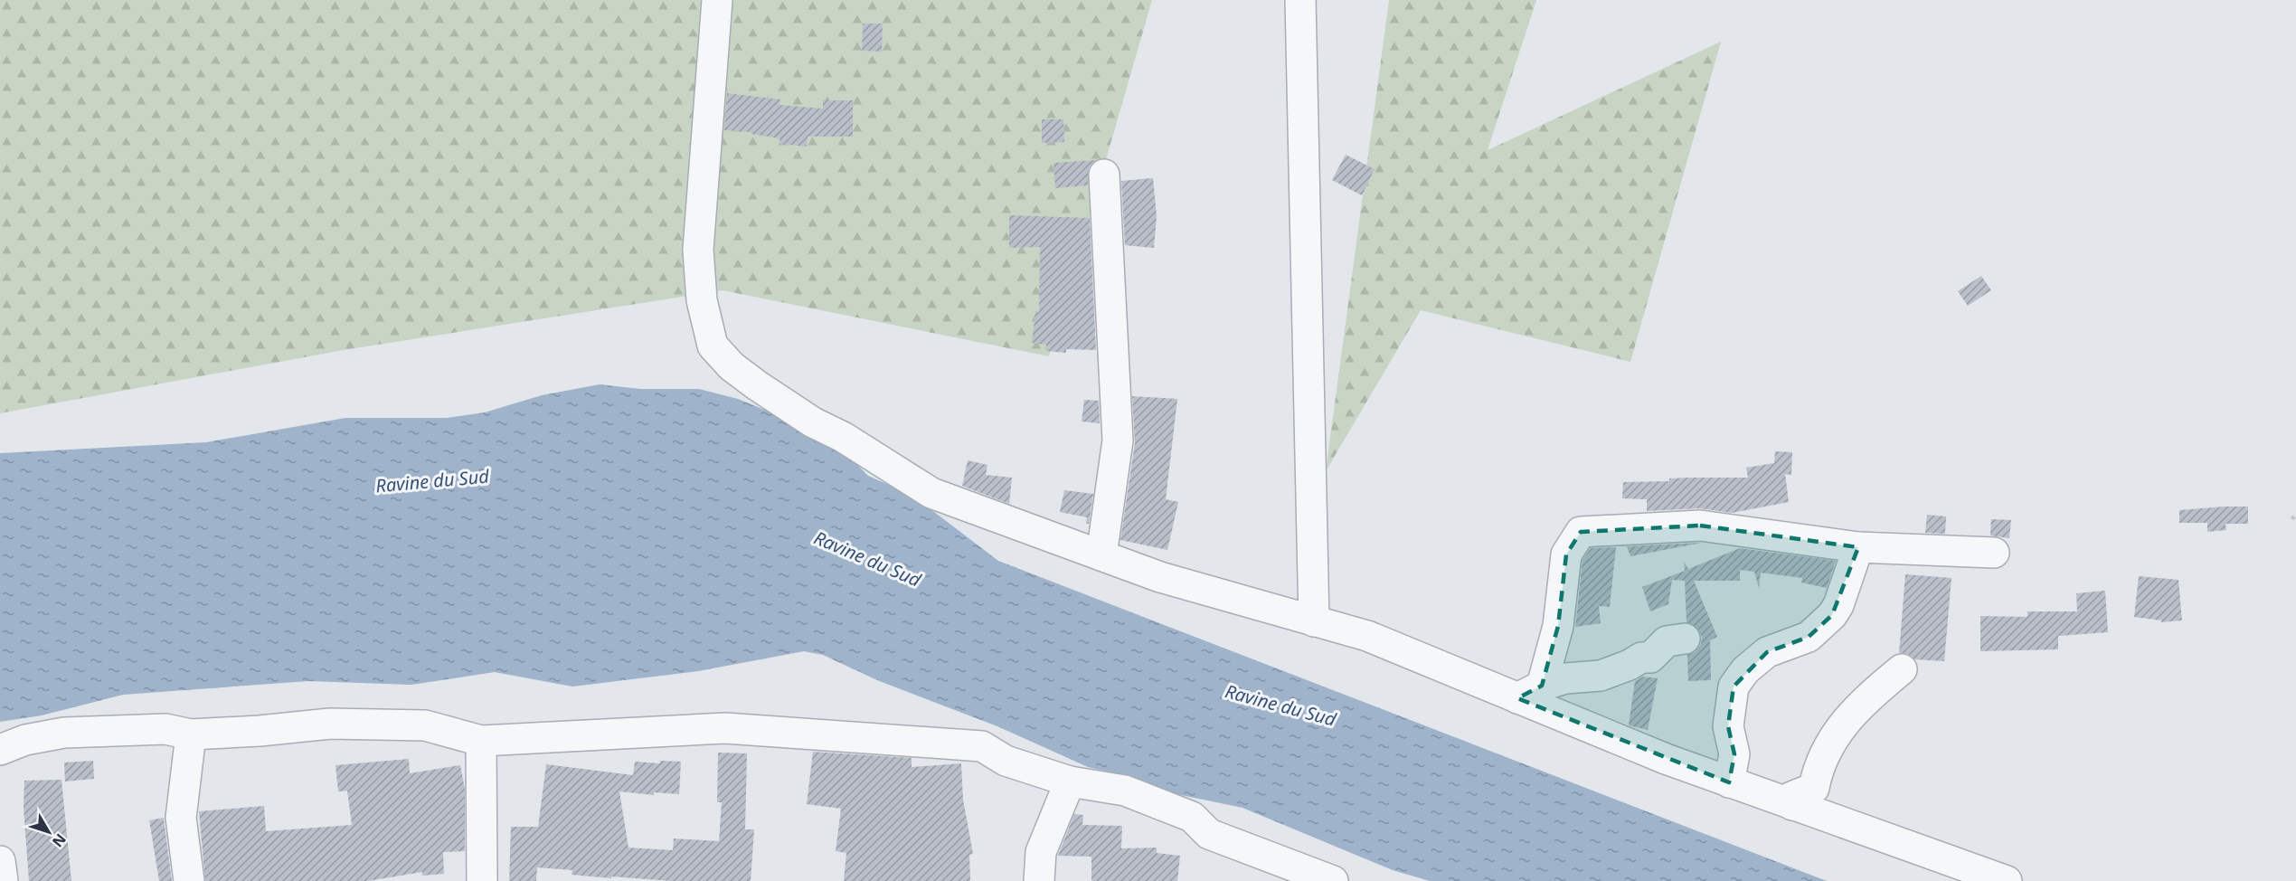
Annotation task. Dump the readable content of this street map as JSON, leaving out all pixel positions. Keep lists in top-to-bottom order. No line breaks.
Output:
{"water":["Ravine du Sud"],"north":"bottom right"}
